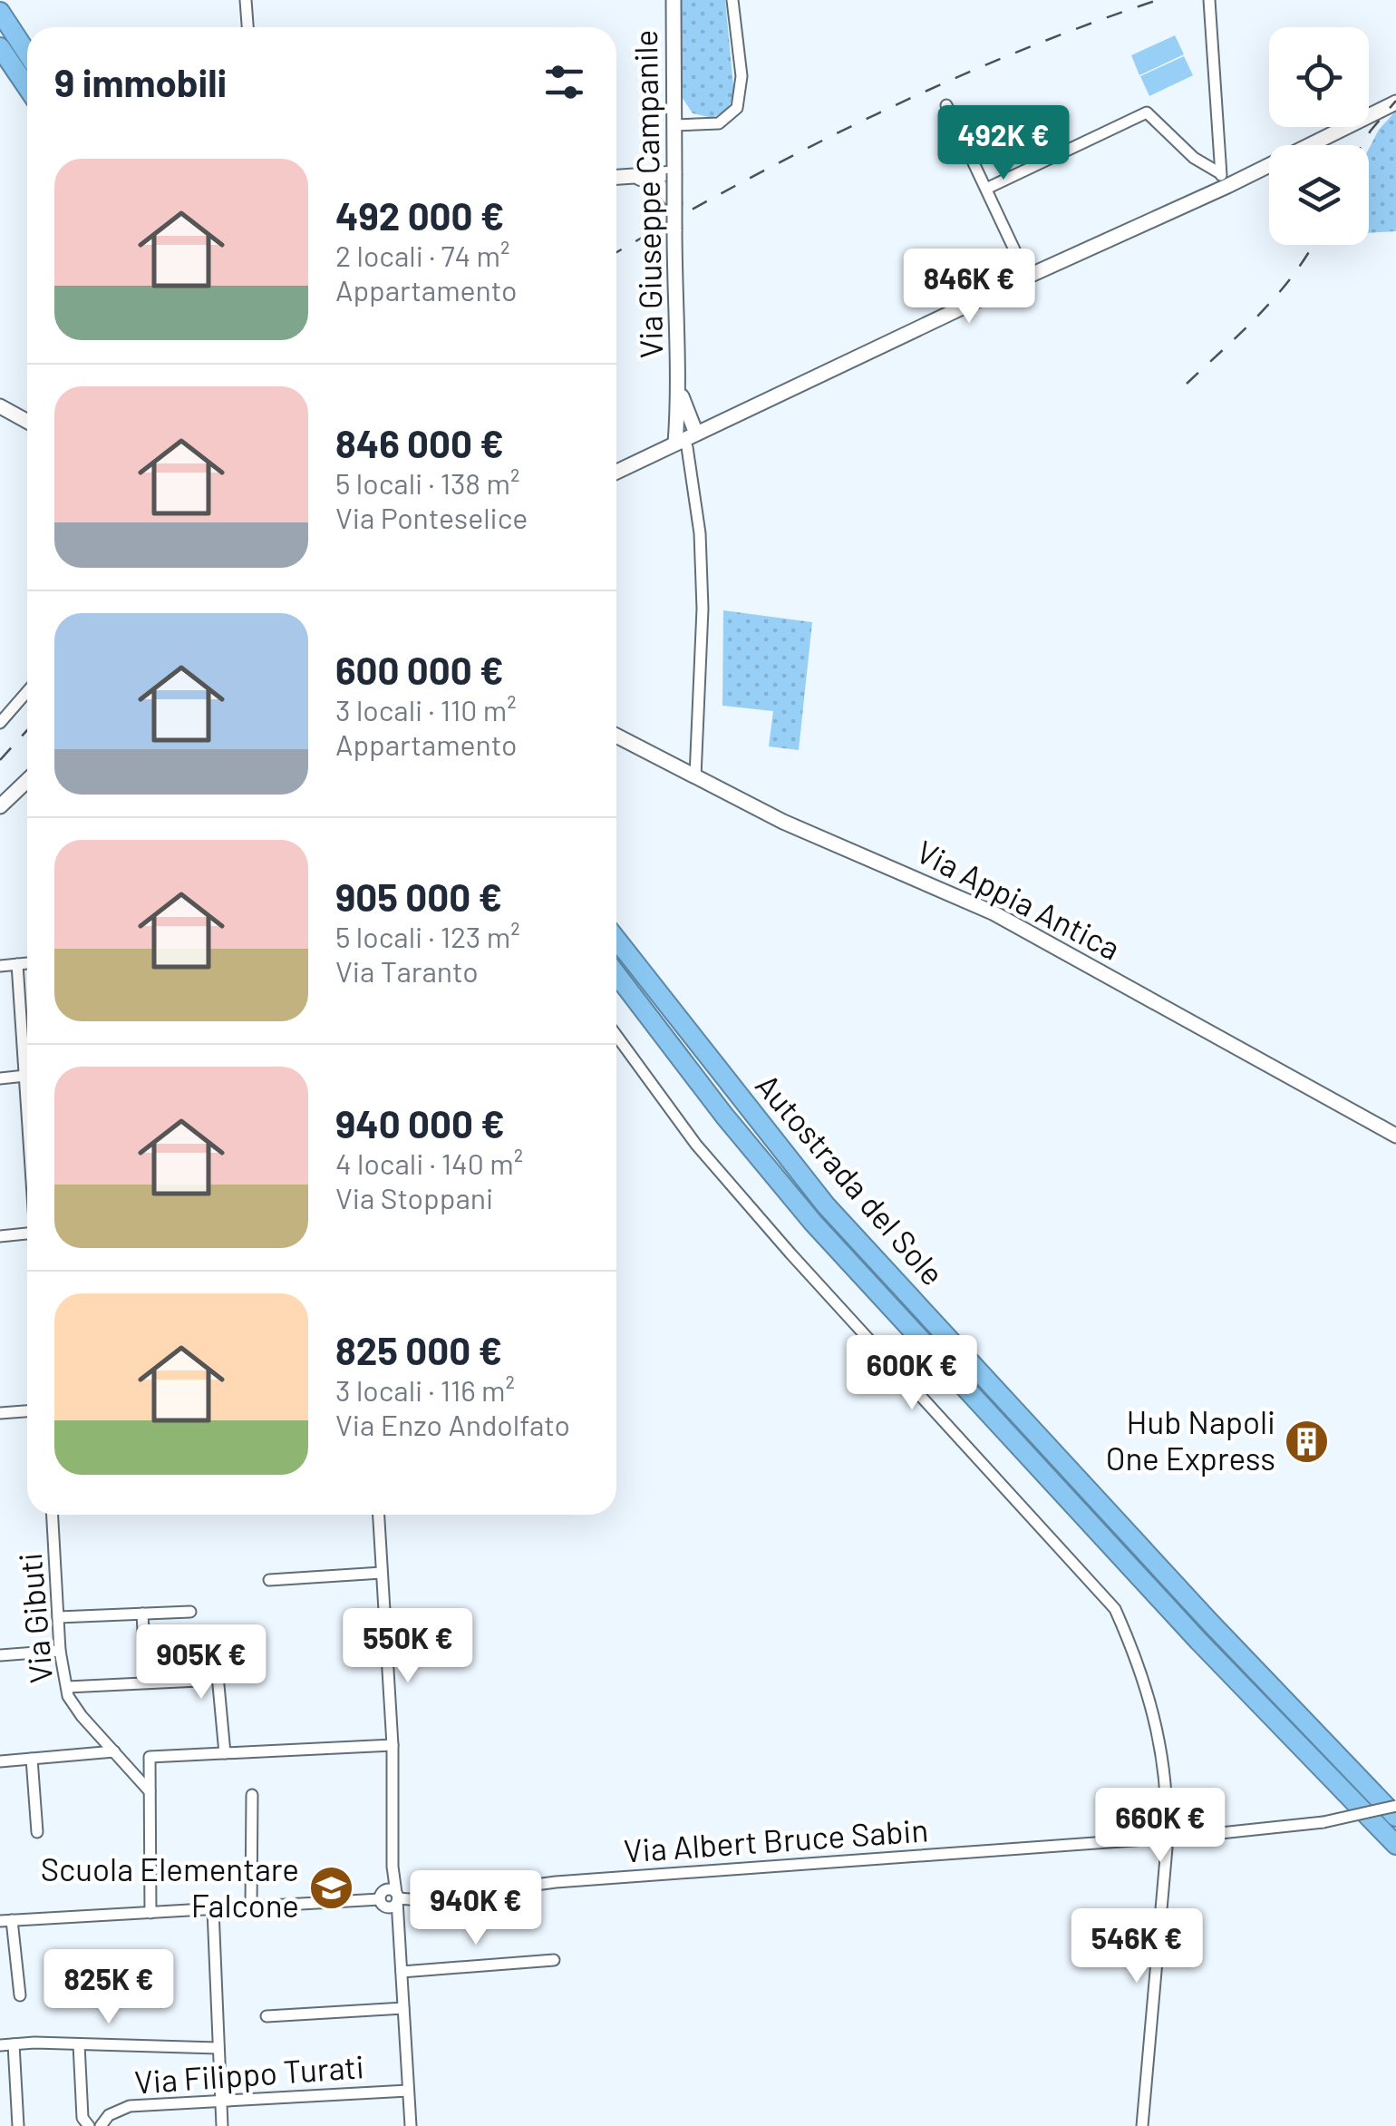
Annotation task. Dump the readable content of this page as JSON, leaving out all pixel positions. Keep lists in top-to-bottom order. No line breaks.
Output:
{"streets":{"highway":["Autostrada del Sole"],"street":["Via Giuseppe Campanile","Via Appia Antica","Via Gibuti","Via Albert Bruce Sabin","Via Filippo Turati"]},"places":{"building":["Hub Napoli One Express"],"school or university":["Scuola Elementare Falcone"]},"page":{"heading":"9 immobili","price":["492K €","846K €","600K €","550K €","905K €","660K €","940K €","546K €","825K €"],"list":[{"name":"492 000 €","note":"2 locali · 74 m² · Appartamento"},{"name":"846 000 €","note":"5 locali · 138 m² · Via Ponteselice"},{"name":"600 000 €","note":"3 locali · 110 m² · Appartamento"},{"name":"905 000 €","note":"5 locali · 123 m² · Via Taranto"},{"name":"940 000 €","note":"4 locali · 140 m² · Via Stoppani"},{"name":"825 000 €","note":"3 locali · 116 m² · Via Enzo Andolfato"}]}}
